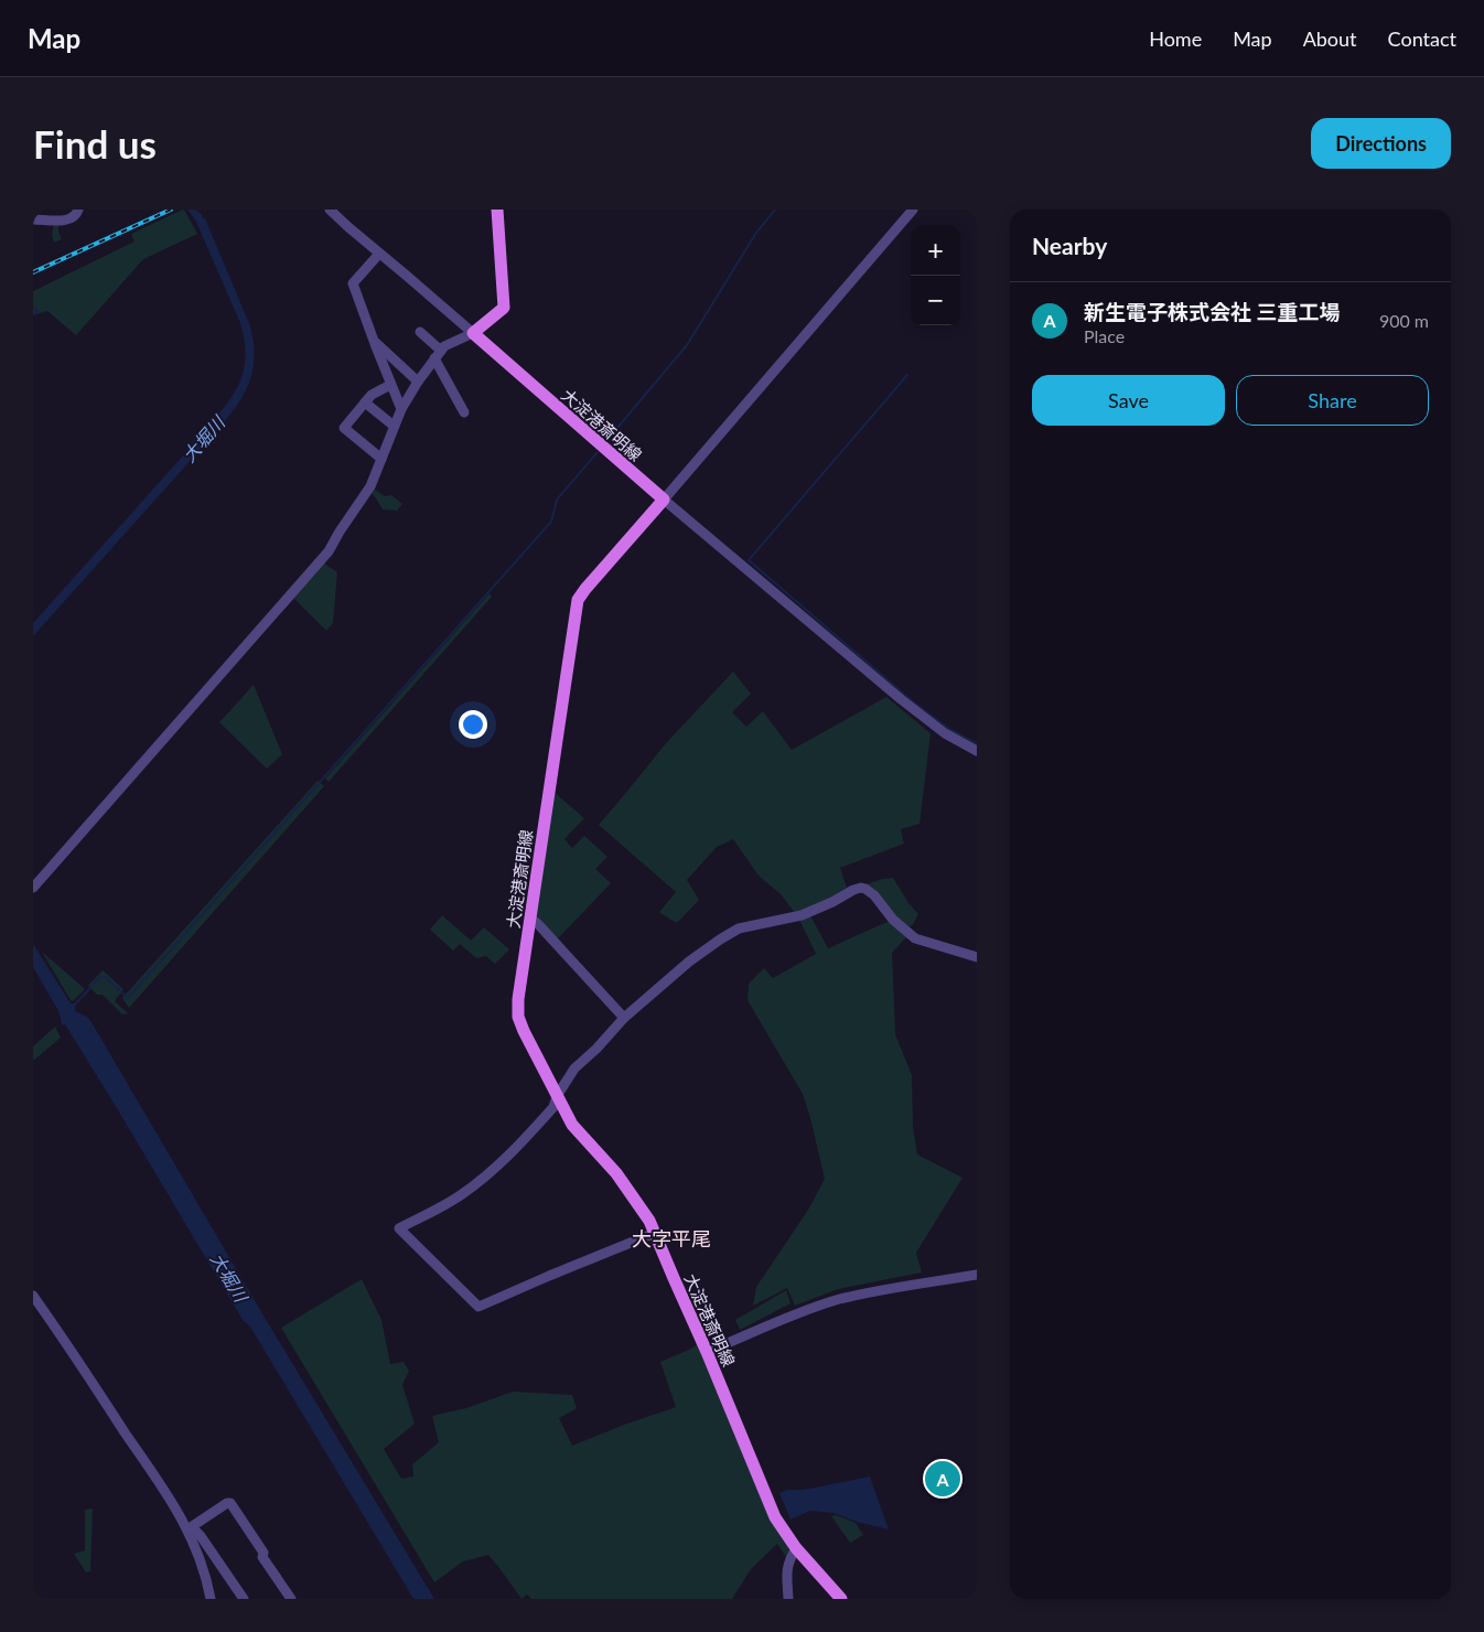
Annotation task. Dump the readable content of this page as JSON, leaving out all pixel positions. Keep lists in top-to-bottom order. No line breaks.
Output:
{"streets":{"main road":["大淀港斎明線"]},"districts":["大字平尾"],"water":["大堀川"],"page":{"header":"Map","nav":["Home","Map","About","Contact"],"buttons":["Directions",["Save","Share"]],"title":"Find us","heading":"Nearby","map_buttons":["+","−"],"list":[{"mark":"A","name":"新生電子株式会社 三重工場","note":"Place","value":"900 m"}],"pins":"A"}}
